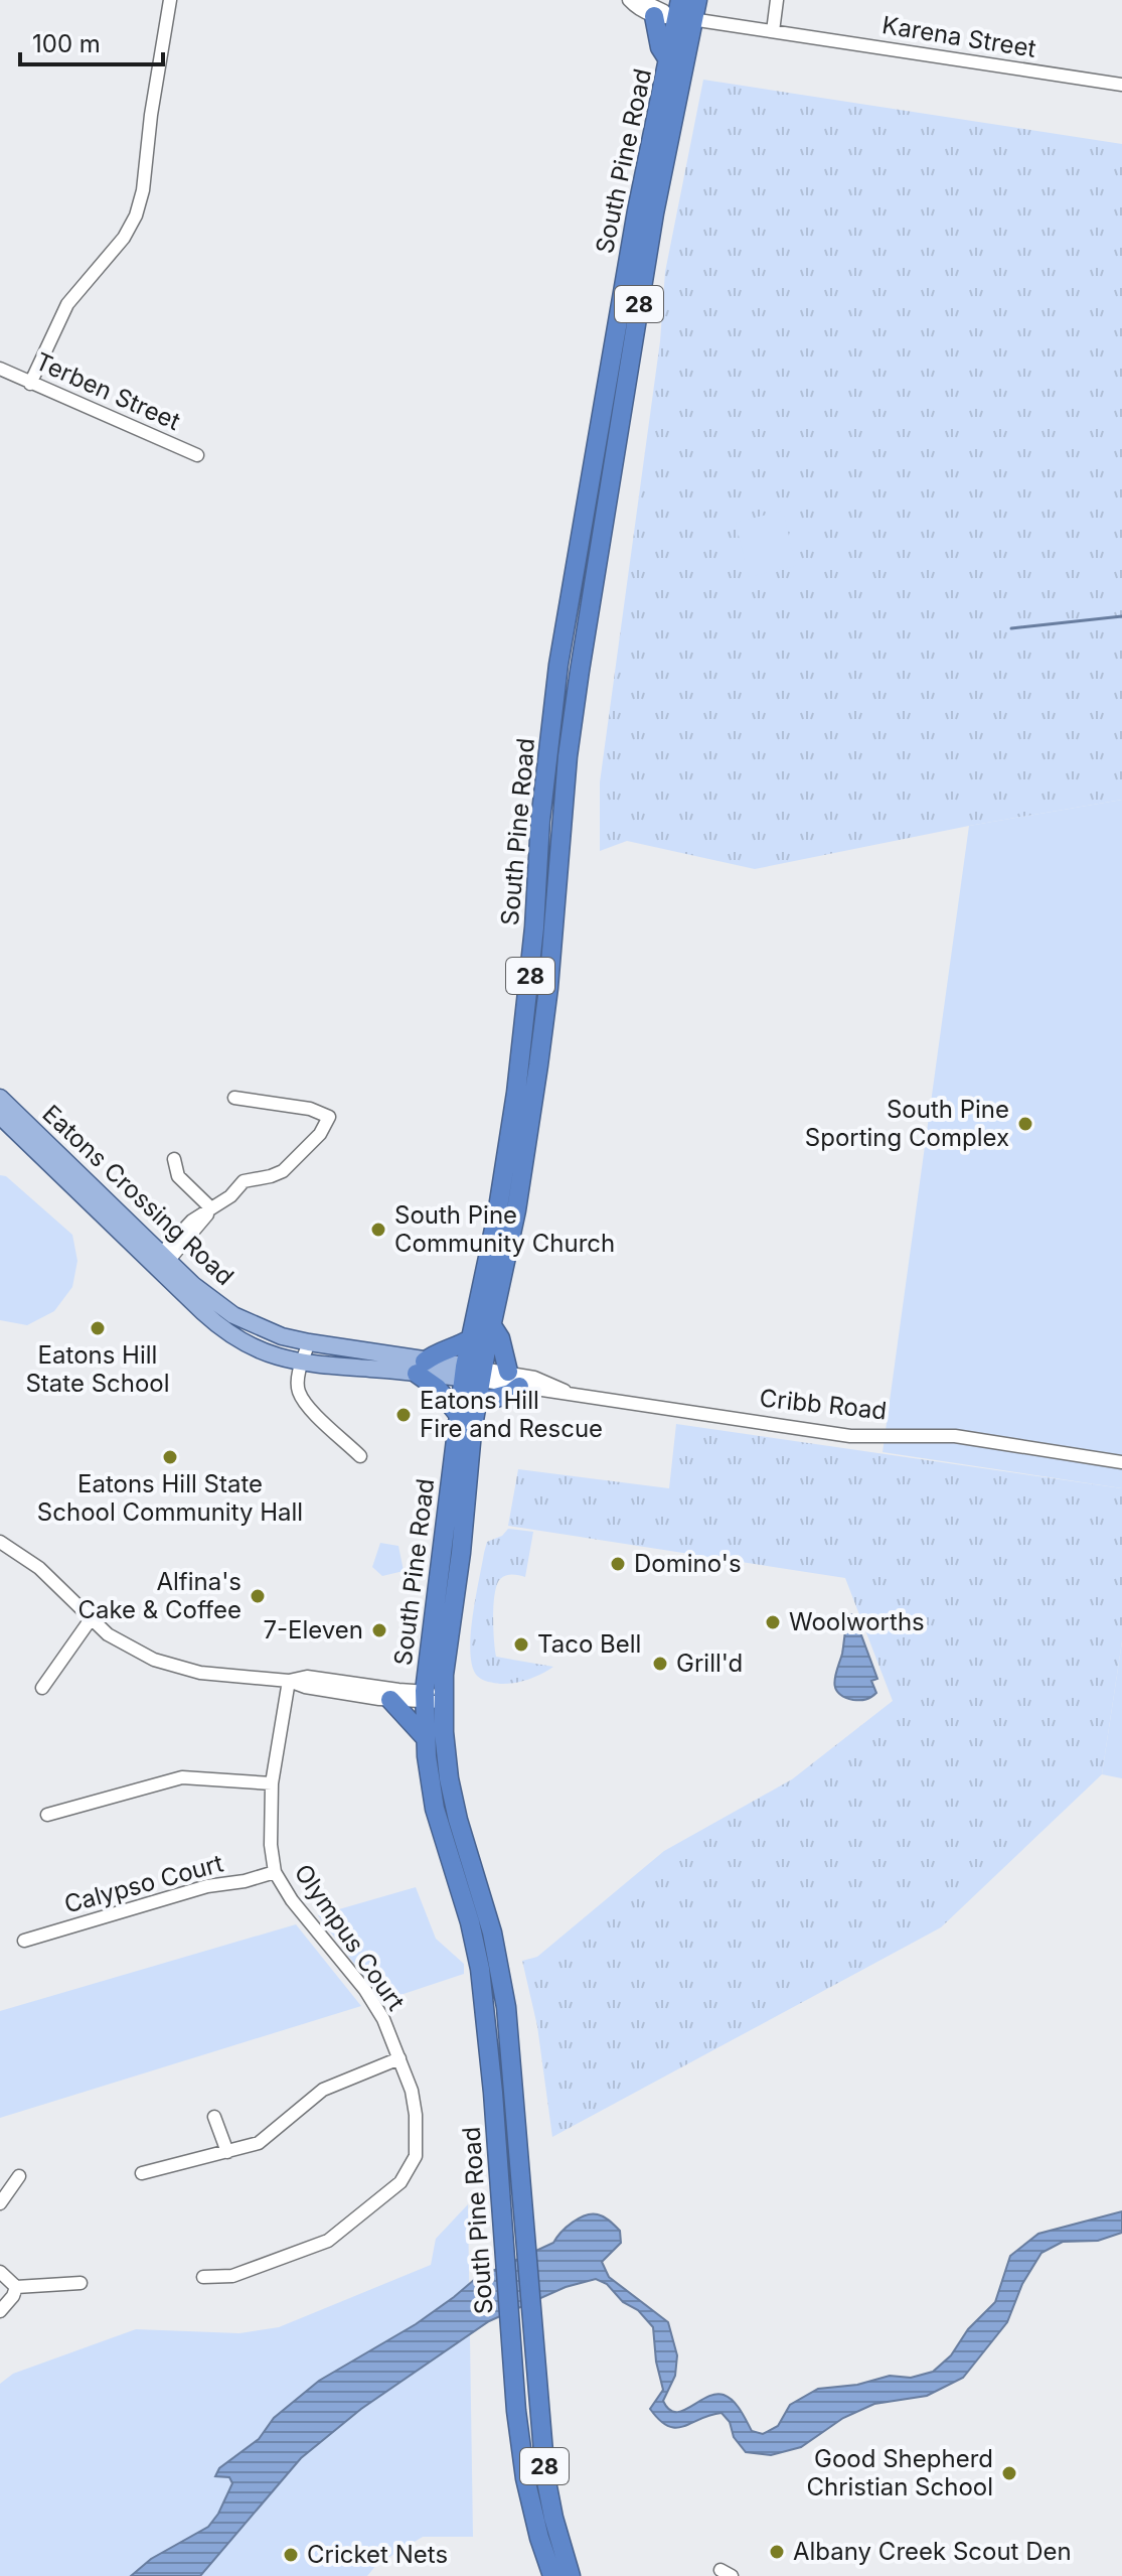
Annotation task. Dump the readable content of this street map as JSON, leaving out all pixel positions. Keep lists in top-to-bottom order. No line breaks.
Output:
{"streets":{"highway":["South Pine Road","28"],"main road":["Eatons Crossing Road"],"street":["Karena Street","Terben Street","Cribb Road","Calypso Court","Olympus Court"]},"crossings":[["Karena Street","South Pine Road"],["South Pine Road","Eatons Crossing Road"],["South Pine Road","Cribb Road"],["Eatons Crossing Road","Cribb Road"],["Calypso Court","Olympus Court"]],"places":["South Pine Sporting Complex","South Pine Community Church","Eatons Hill State School","Eatons Hill Fire and Rescue","Eatons Hill State School Community Hall","Domino's","Alfina's Cake & Coffee","Woolworths","7-Eleven","Taco Bell","Grill'd","Good Shepherd Christian School","Albany Creek Scout Den","Cricket Nets"],"scale_bar":"100 m"}
